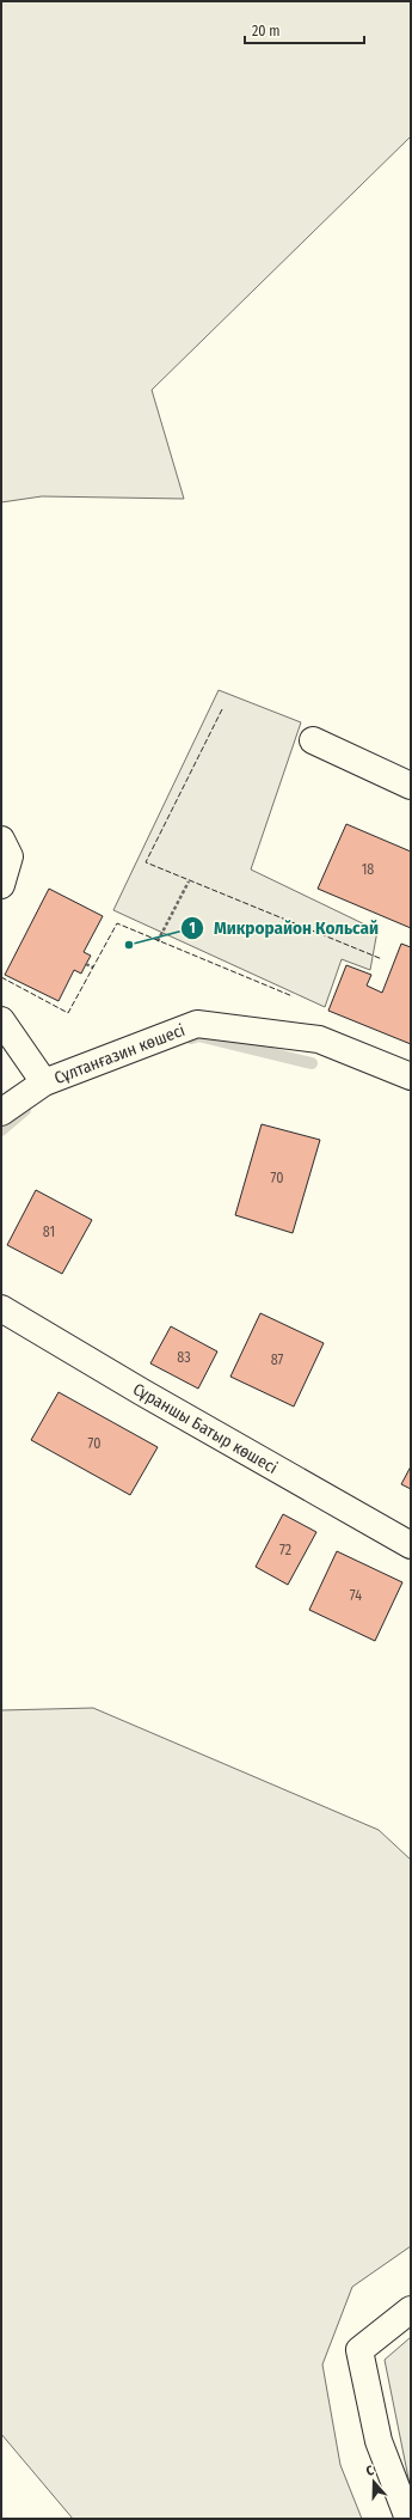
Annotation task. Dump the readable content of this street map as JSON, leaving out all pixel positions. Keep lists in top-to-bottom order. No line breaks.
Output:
{"streets":{"street":["Сұлтанғазин көшесі","Сұраншы Батыр көшесі"]},"places":["Микрорайон Кольсай"],"house_numbers":["18","70","81","83","87","70","72","74"],"scale_bar":"20 m","north":"top"}
